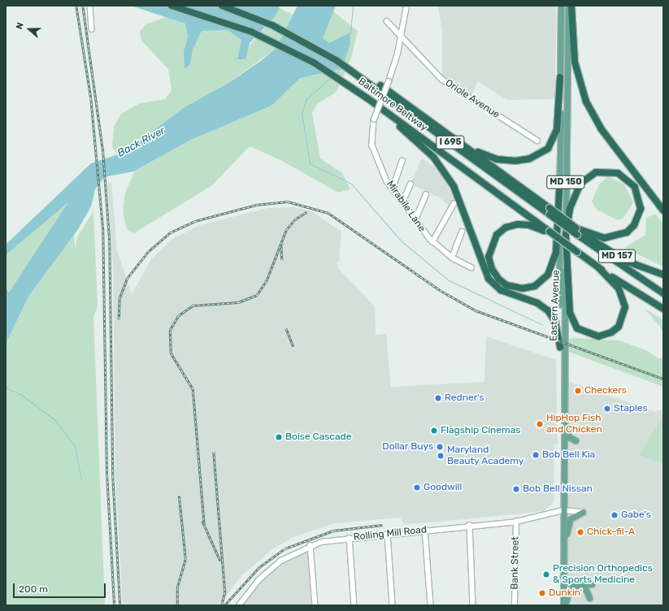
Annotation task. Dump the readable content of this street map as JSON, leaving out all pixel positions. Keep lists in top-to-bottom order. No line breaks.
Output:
{"streets":{"highway":["Baltimore Beltway","I 695","MD 157"],"main road":["MD 150","Eastern Avenue"],"street":["Oriole Avenue","Mirabile Lane","Rolling Mill Road","Bank Street"]},"crossings":[["Oriole Avenue","Mirabile Lane"],["Baltimore Beltway","MD 157"],["Eastern Avenue","Rolling Mill Road"],["Rolling Mill Road","Bank Street"]],"water":["Back River"],"places":["Checkers","Redner's","Staples","HipHop Fish and Chicken","Flagship Cinemas","Boise Cascade","Dollar Buys","Bob Bell Kia","Maryland Beauty Academy","Goodwill","Bob Bell Nissan","Gabe's","Chick-fil-A","Precision Orthopedics & Sports Medicine","Dunkin'"],"scale_bar":"200 m","north":"left"}
